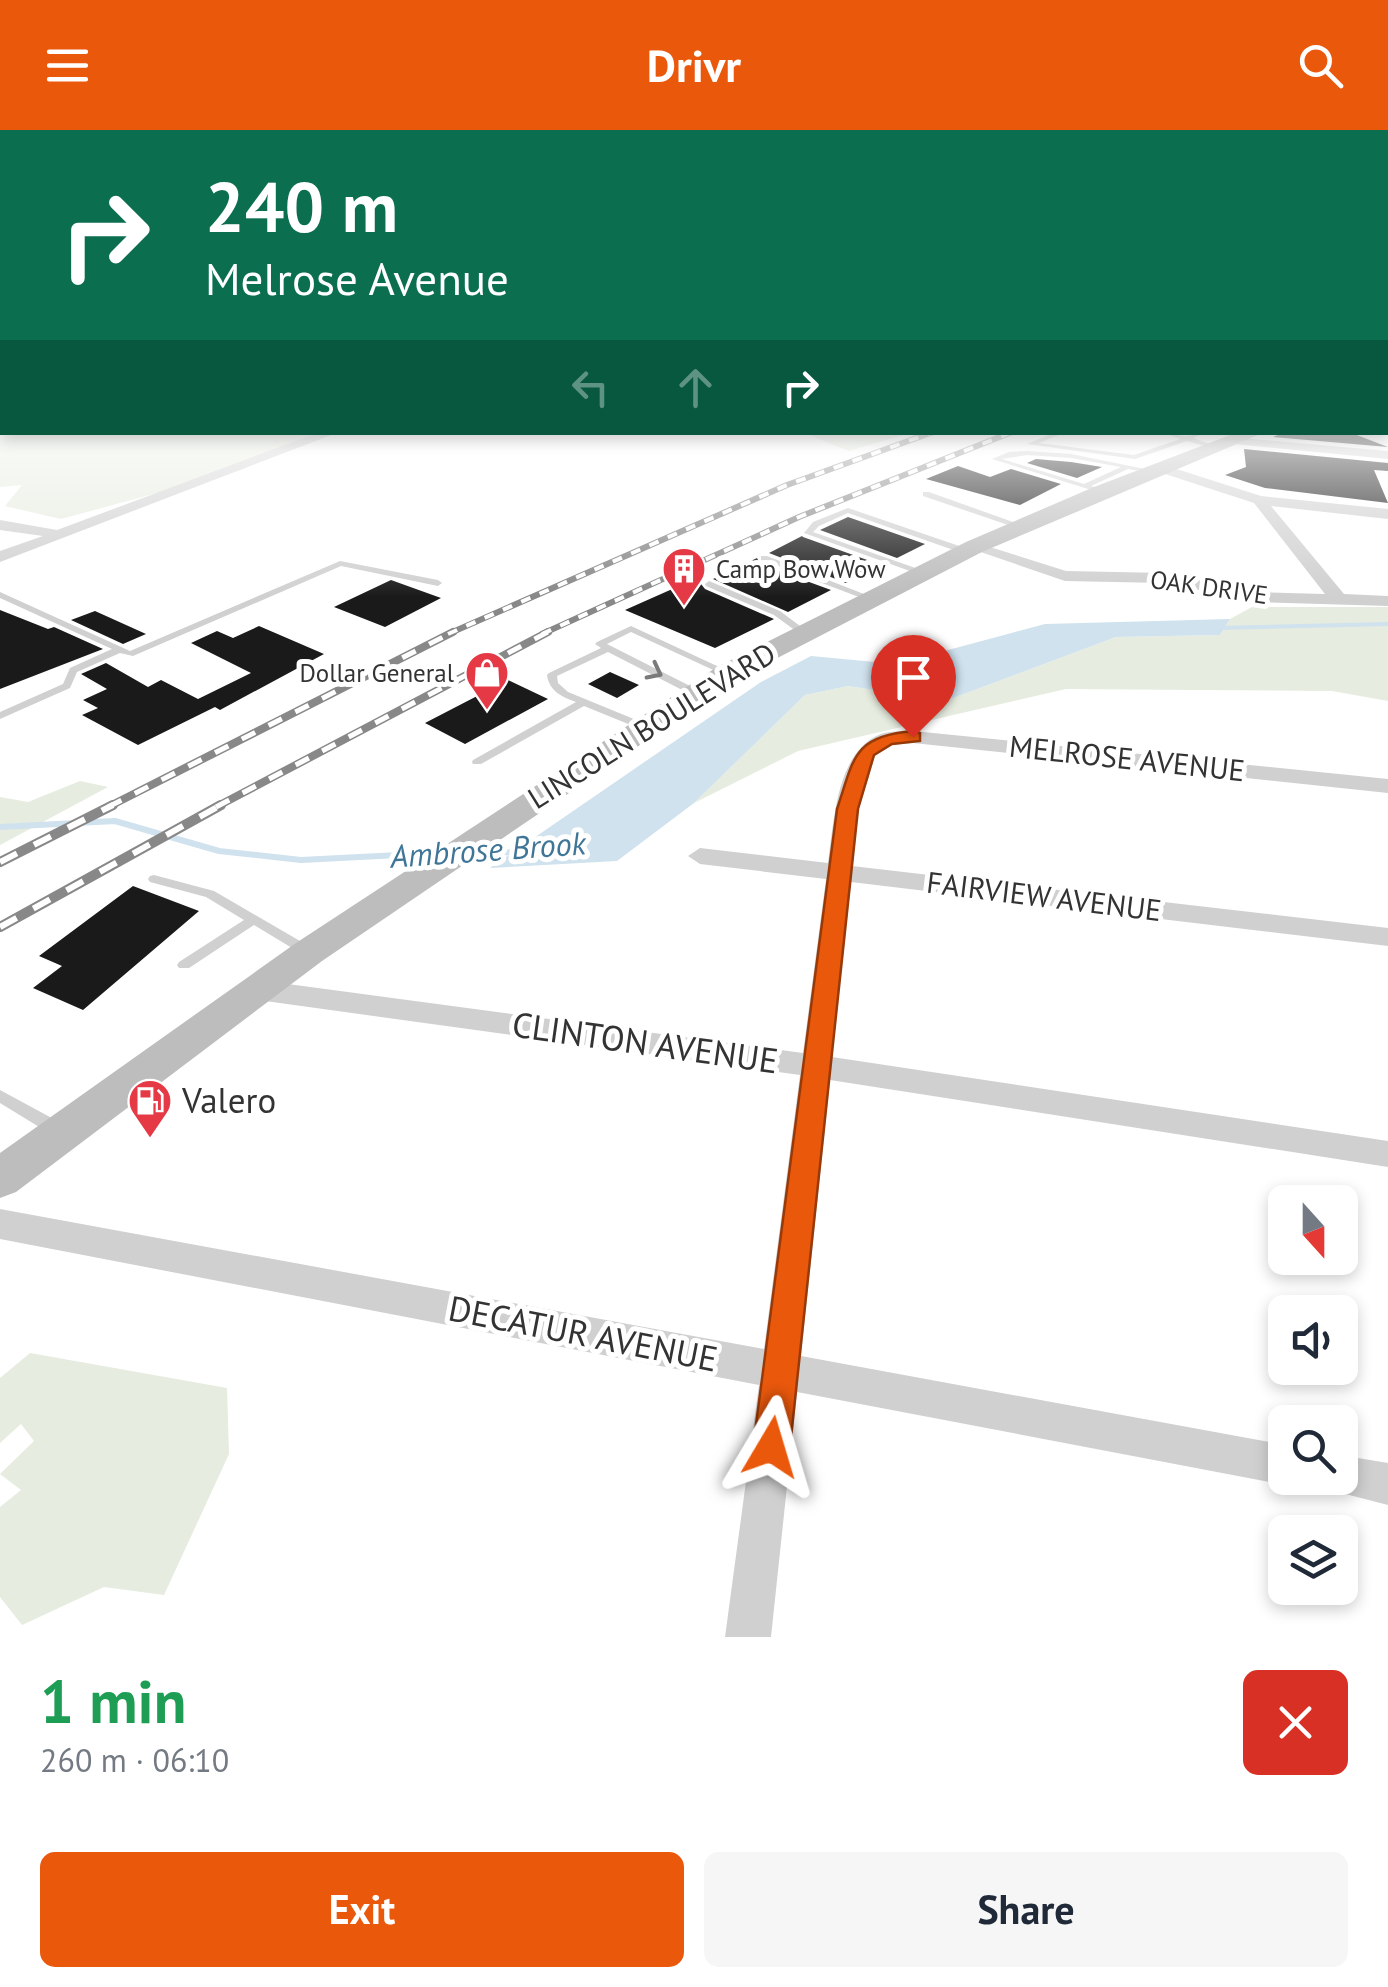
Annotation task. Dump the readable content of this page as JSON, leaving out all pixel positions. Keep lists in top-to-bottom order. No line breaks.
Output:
{"streets":{"main road":["LINCOLN BOULEVARD"],"street":["OAK DRIVE","MELROSE AVENUE","FAIRVIEW AVENUE","CLINTON AVENUE","DECATUR AVENUE"]},"crossings":[["OAK DRIVE","LINCOLN BOULEVARD"],["LINCOLN BOULEVARD","CLINTON AVENUE"],["MELROSE AVENUE","FAIRVIEW AVENUE"]],"water":["Ambrose Brook"],"places":{"building":["Camp Bow Wow"],"shop":["Dollar General"],"fuel station":["Valero"]},"north":"bottom","page":{"header":"Drivr","turn":["240 m","Melrose Avenue"],"heading":["1 min","260 m · 06:10"],"buttons":["Exit","Share"]}}
